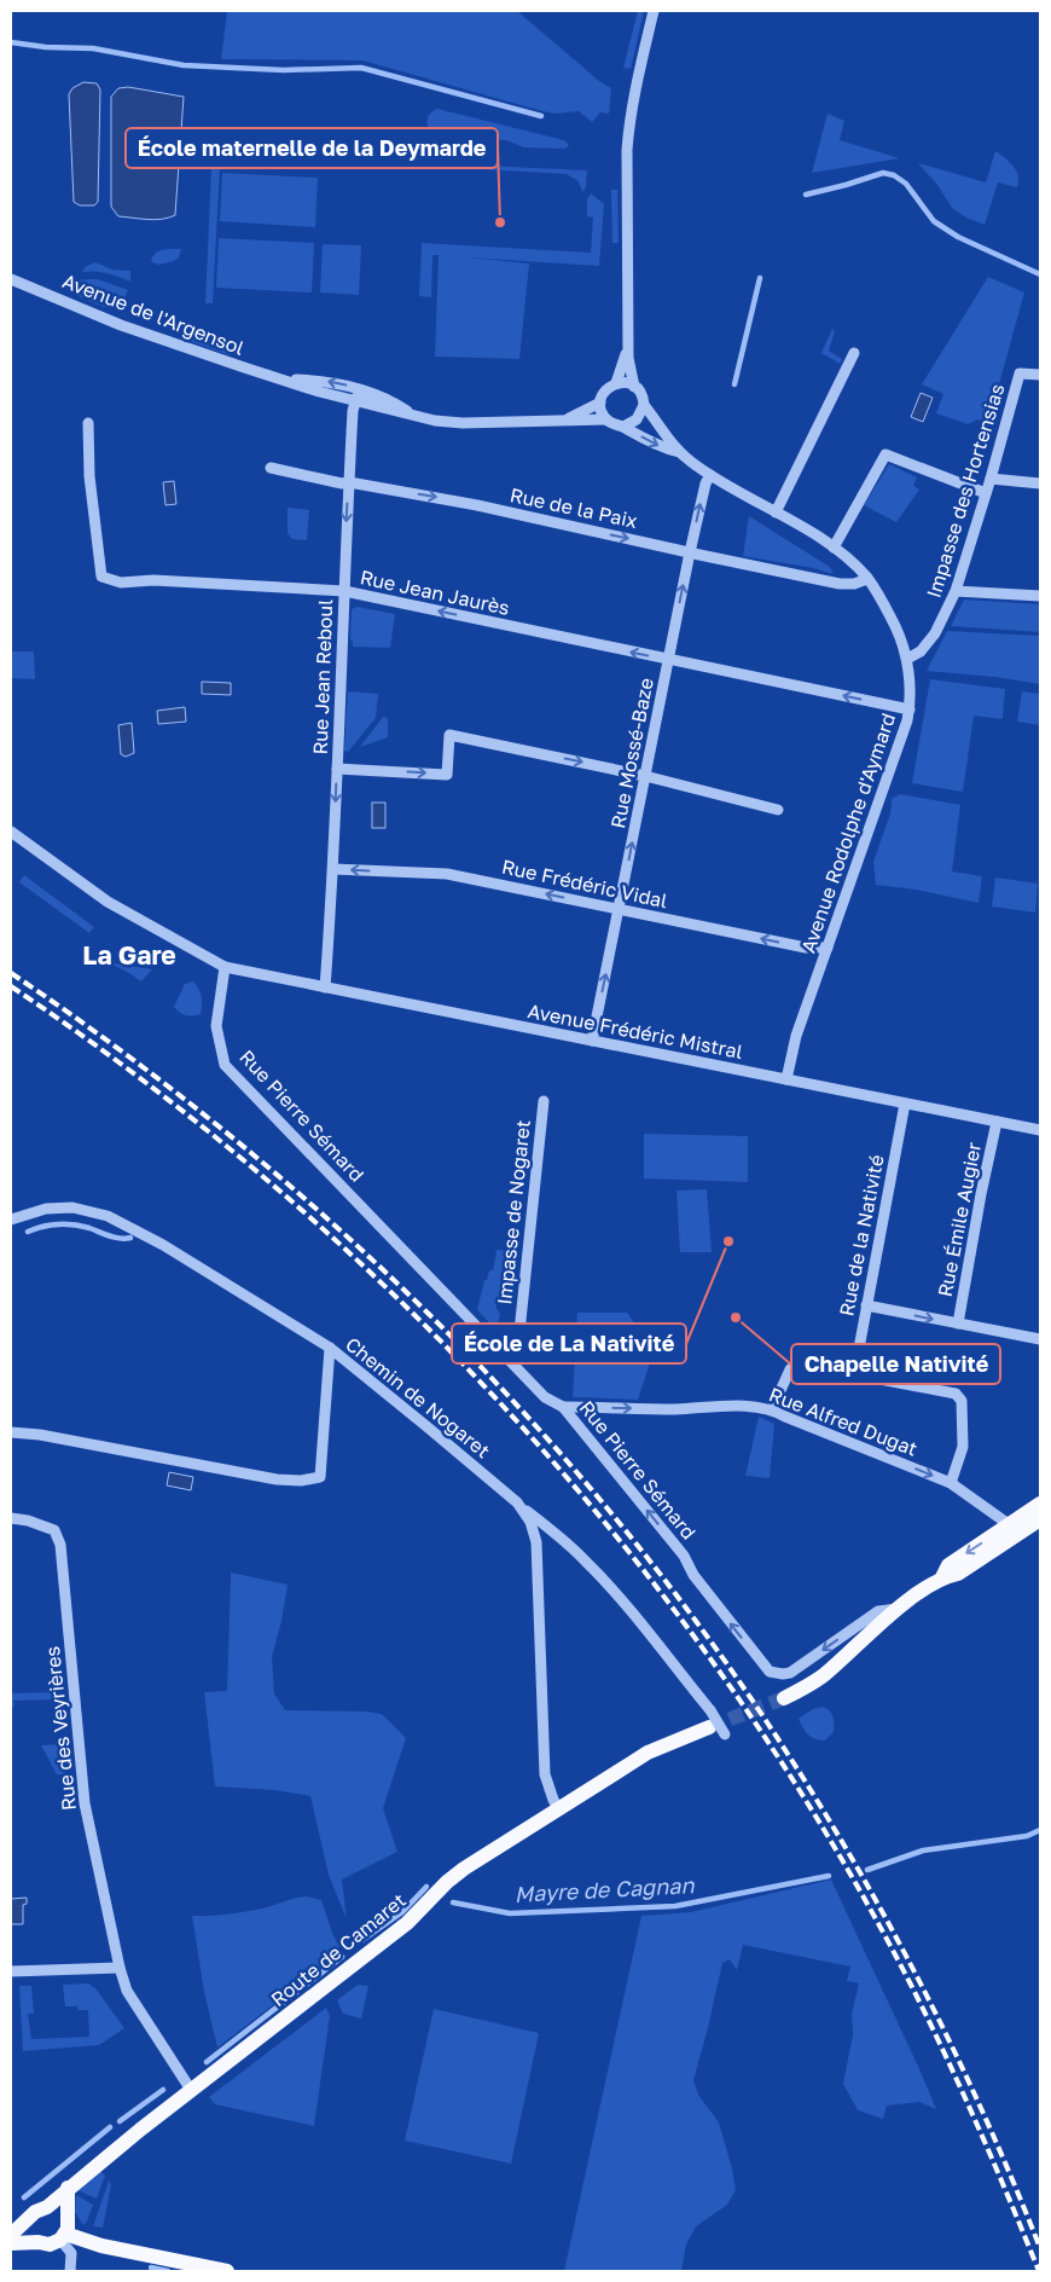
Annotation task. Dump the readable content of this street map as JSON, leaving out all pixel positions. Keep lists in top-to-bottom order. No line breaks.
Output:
{"streets":{"main road":["Route de Camaret"],"street":["Avenue de l'Argensol","Impasse des Hortensias","Rue de la Paix","Rue Jean Jaurès","Rue Jean Reboul","Rue Mossé-Baze","Avenue Rodolphe d'Aymard","Rue Frédéric Vidal","Avenue Frédéric Mistral","Rue Pierre Sémard","Impasse de Nogaret","Rue Émile Augier","Rue de la Nativité","Chemin de Nogaret","Rue Alfred Dugat","Rue des Veyrières"]},"crossings":[["Avenue de l'Argensol","Rue Jean Reboul"],["Avenue de l'Argensol","Avenue Rodolphe d'Aymard"],["Impasse des Hortensias","Avenue Rodolphe d'Aymard"],["Rue de la Paix","Rue Jean Reboul"],["Rue de la Paix","Rue Mossé-Baze"],["Rue de la Paix","Avenue Rodolphe d'Aymard"],["Rue Jean Jaurès","Rue Jean Reboul"],["Rue Jean Jaurès","Rue Mossé-Baze"],["Rue Jean Jaurès","Avenue Rodolphe d'Aymard"],["Rue Jean Reboul","Rue Frédéric Vidal"],["Rue Jean Reboul","Avenue Frédéric Mistral"],["Rue Mossé-Baze","Avenue Rodolphe d'Aymard"],["Rue Mossé-Baze","Rue Frédéric Vidal"],["Rue Mossé-Baze","Avenue Frédéric Mistral"],["Avenue Rodolphe d'Aymard","Rue Frédéric Vidal"],["Avenue Rodolphe d'Aymard","Avenue Frédéric Mistral"],["Avenue Frédéric Mistral","Rue Pierre Sémard"],["Avenue Frédéric Mistral","Rue Émile Augier"],["Avenue Frédéric Mistral","Rue de la Nativité"],["Rue Pierre Sémard","Impasse de Nogaret"],["Rue Pierre Sémard","Rue Alfred Dugat"],["Chemin de Nogaret","Route de Camaret"],["Rue des Veyrières","Route de Camaret"]],"one_way":["Rue de la Paix","Rue Jean Jaurès","Rue Jean Reboul","Rue Mossé-Baze","Rue Frédéric Vidal","Rue Alfred Dugat"],"districts":["La Gare"],"water":["Mayre de Cagnan"],"places":["École maternelle de la Deymarde","École de La Nativité","Chapelle Nativité"]}
